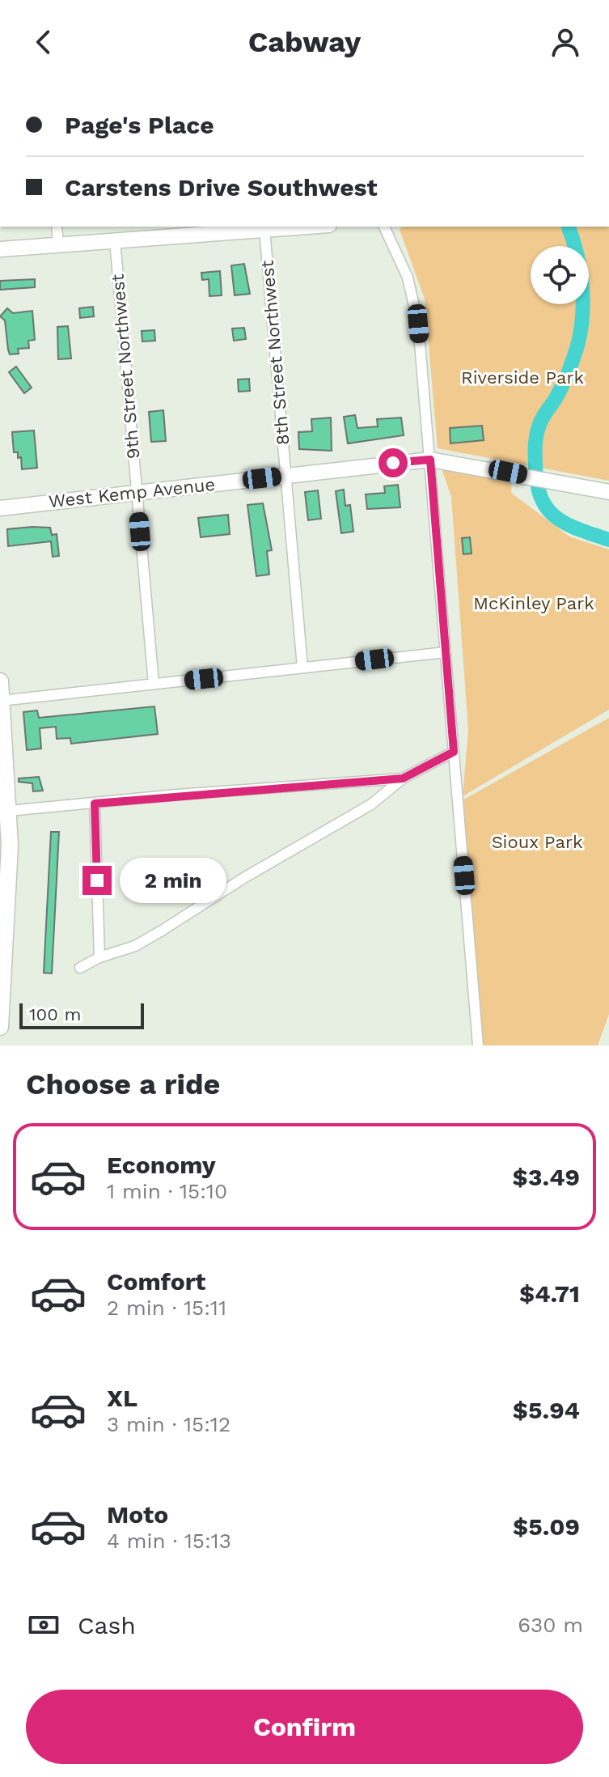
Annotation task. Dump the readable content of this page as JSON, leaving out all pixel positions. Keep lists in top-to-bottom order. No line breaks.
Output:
{"streets":{"main road":["West Kemp Avenue"],"street":["8th Street Northwest","9th Street Northwest"]},"crossings":[["8th Street Northwest","West Kemp Avenue"],["9th Street Northwest","West Kemp Avenue"]],"parks":["Riverside Park","McKinley Park","Sioux Park"],"scale_bar":"100 m","page":{"header":"Cabway","banner":["Page's Place","Carstens Drive Southwest"],"bubble":"2 min","scale":"100 m","heading":"Choose a ride","list":[{"name":"Economy","note":"1 min · 15:10","value":"$3.49"},{"name":"Comfort","note":"2 min · 15:11","value":"$4.71"},{"name":"XL","note":"3 min · 15:12","value":"$5.94"},{"name":"Moto","note":"4 min · 15:13","value":"$5.09"}],"pay":["Cash","630 m"],"buttons":"Confirm"}}
